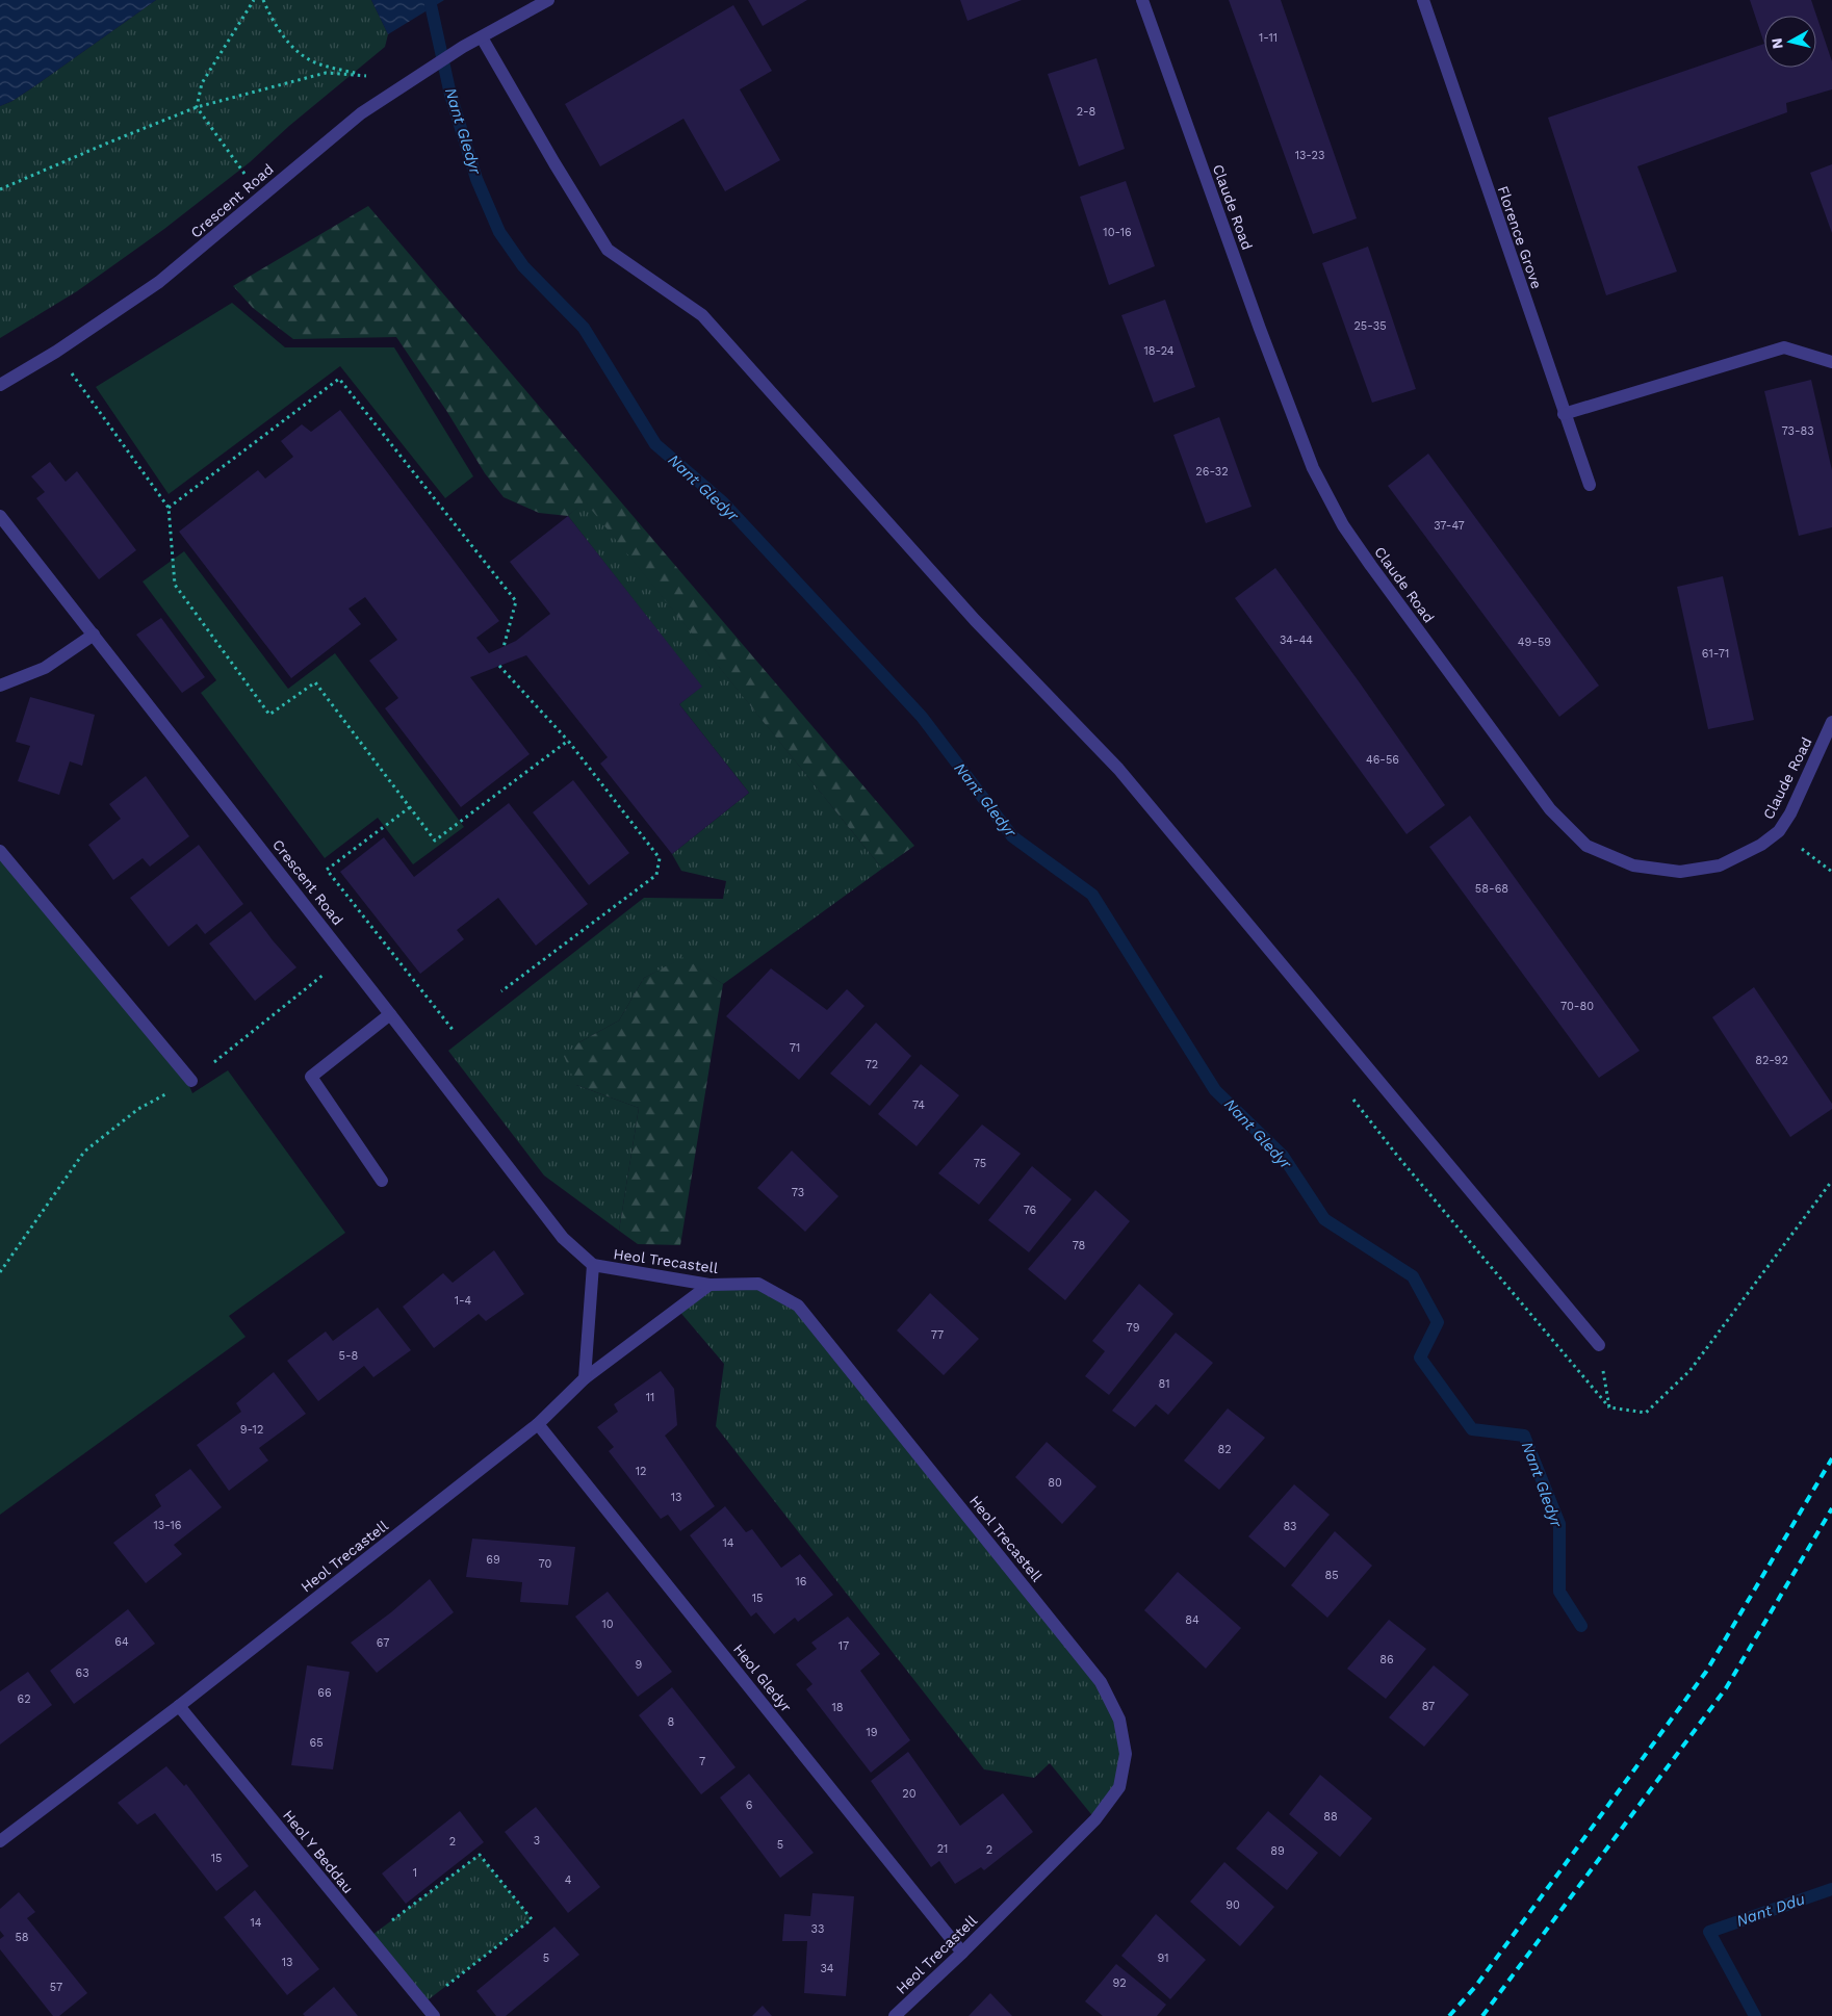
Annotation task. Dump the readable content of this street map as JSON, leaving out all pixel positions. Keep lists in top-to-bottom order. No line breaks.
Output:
{"streets":{"street":["Crescent Road","Claude Road","Florence Grove","Heol Trecastell","Heol Gledyr","Heol Y Beddau"]},"crossings":[["Crescent Road","Heol Trecastell"],["Heol Trecastell","Heol Gledyr"],["Heol Trecastell","Heol Y Beddau"]],"water":["Nant Gledyr","Nant Ddu"],"house_numbers":["1-11","2-8","13-23","10-16","25-35","18-24","73-83","26-32","37-47","34-44","49-59","61-71","46-56","58-68","70-80","71","82-92","72","74","75","73","76","78","1-4","79","77","5-8","81","11","9-12","82","12","80","13","13-16","83","14","69","70","85","16","15","84","10","64","67","17","86","9","63","66","62","87","18","8","19","65","7","20","6","88","3","2","5","21","2","89","15","1","4","90","14","33","58","5","91","13","34","92","57"],"north":"left"}
